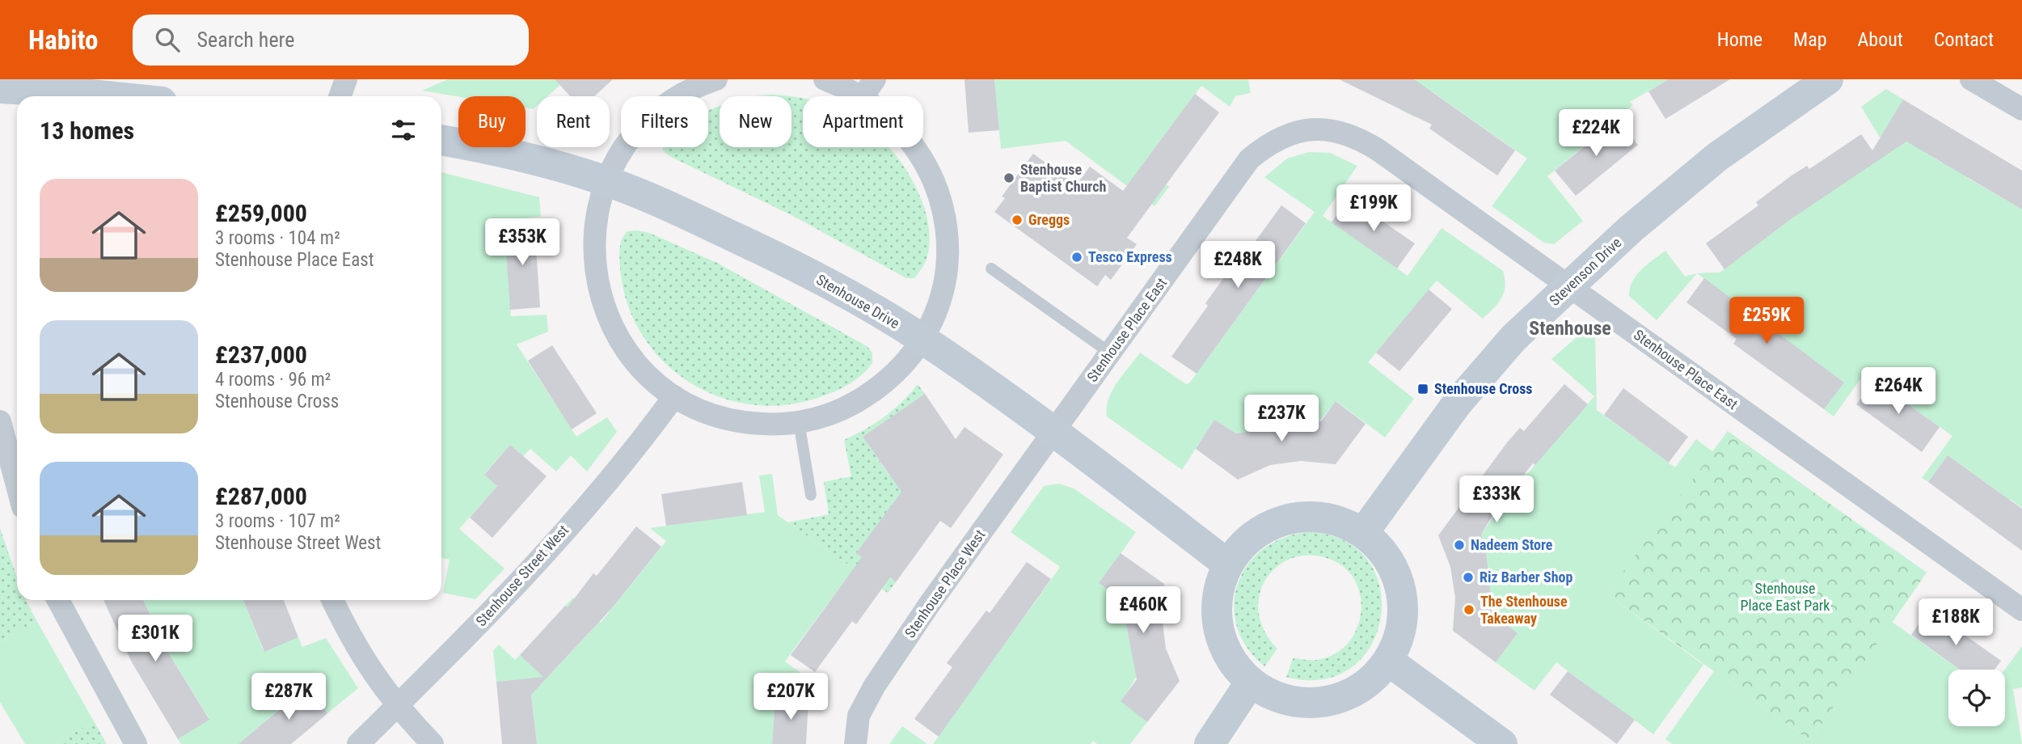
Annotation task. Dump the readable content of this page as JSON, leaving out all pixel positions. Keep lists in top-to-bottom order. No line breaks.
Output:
{"streets":{"street":["Stevenson Drive","Stenhouse Drive","Stenhouse Place East","Stenhouse Street West","Stenhouse Place West"]},"crossings":[["Stevenson Drive","Stenhouse Drive"],["Stevenson Drive","Stenhouse Place East"],["Stenhouse Drive","Stenhouse Place East"],["Stenhouse Drive","Stenhouse Place West"],["Stenhouse Place East","Stenhouse Place West"]],"districts":["Stenhouse"],"parks":["Stenhouse Place East Park"],"places":{"other":["Stenhouse Baptist Church","Greggs","Tesco Express","Nadeem Store","Riz Barber Shop","The Stenhouse Takeaway"],"transit":["Stenhouse Cross"]},"page":{"header":"Habito","search":"Search here","nav":["Home","Map","About","Contact"],"chip":["Buy","Rent","Filters","New","Apartment"],"heading":"13 homes","price":["£224K","£199K","£353K","£248K","£259K","£264K","£237K","£333K","£460K","£188K","£301K","£287K","£207K"],"list":[{"name":"£259,000","note":"3 rooms · 104 m² · Stenhouse Place East"},{"name":"£237,000","note":"4 rooms · 96 m² · Stenhouse Cross"},{"name":"£287,000","note":"3 rooms · 107 m² · Stenhouse Street West"}]}}
